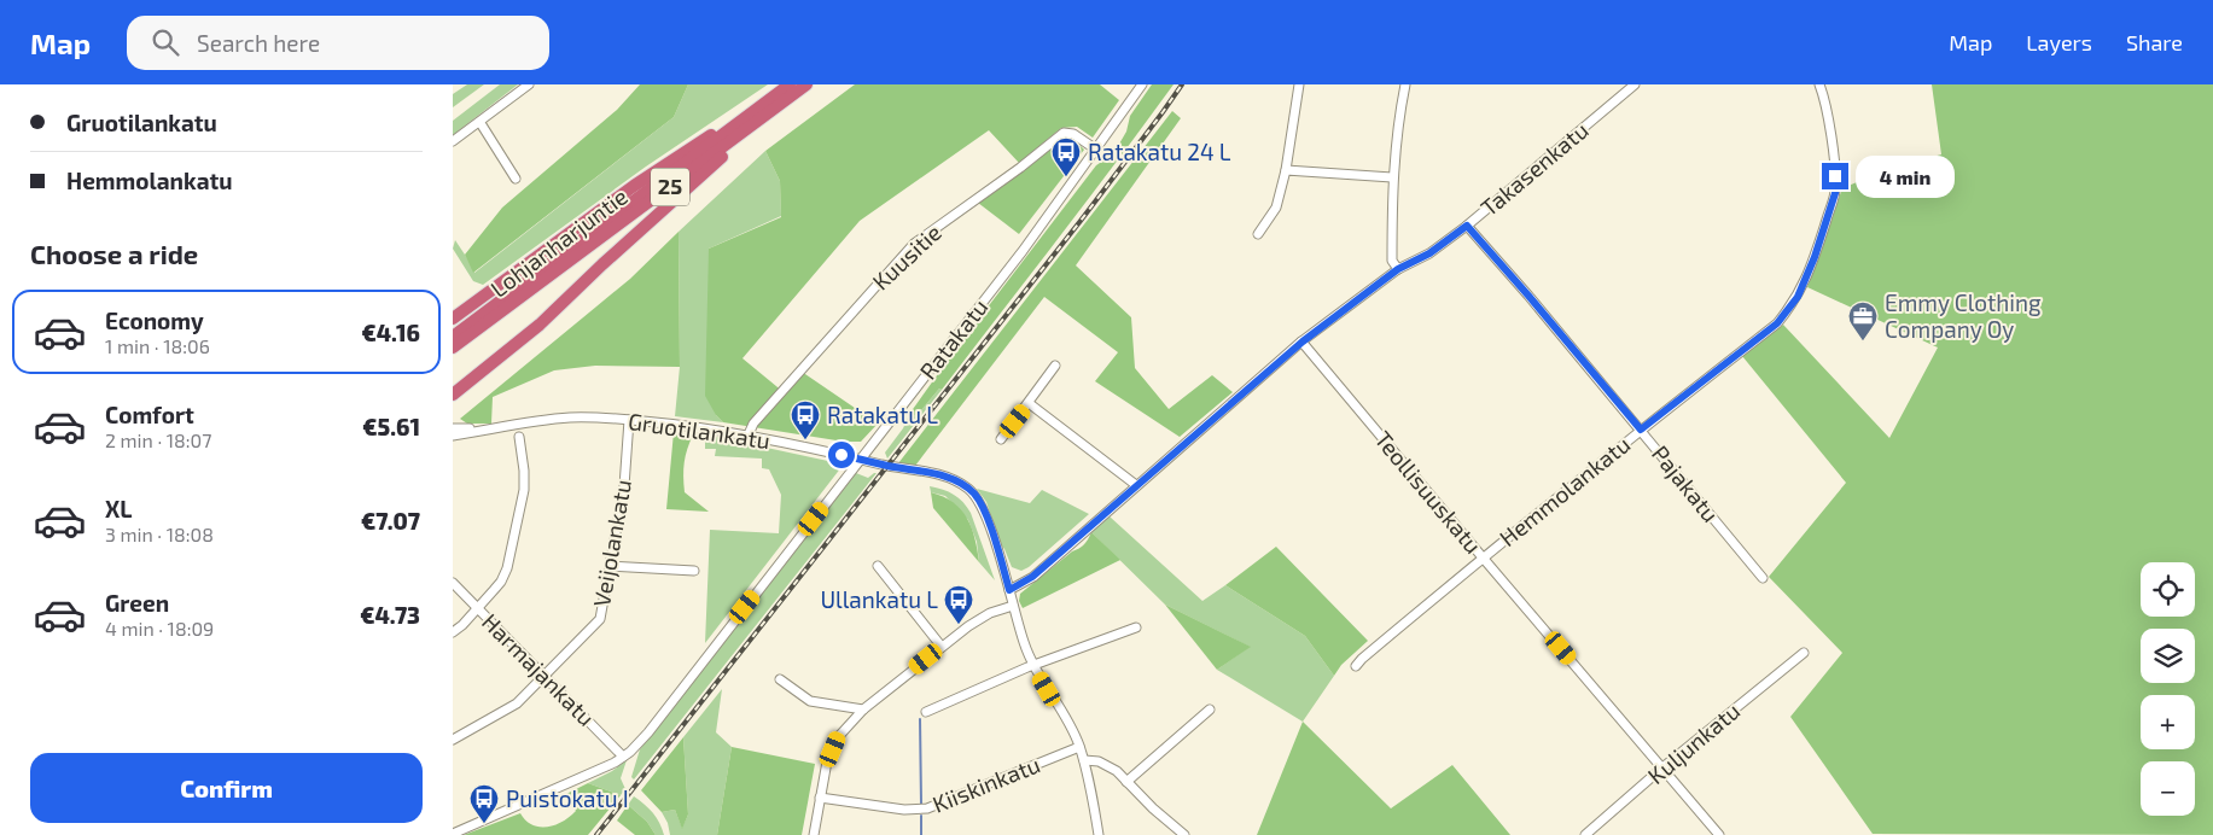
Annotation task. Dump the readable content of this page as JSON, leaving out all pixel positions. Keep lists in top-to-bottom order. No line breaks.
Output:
{"streets":{"highway":["25","Lohjanharjuntie"],"street":["Takasenkatu","Kuusitie","Ratakatu","Gruotilankatu","Pajakatu","Hemmolankatu","Teollisuuskatu","Veijolankatu","Harmajankatu","Kuljunkatu","Kiiskinkatu"]},"crossings":[["Takasenkatu","Gruotilankatu"],["Takasenkatu","Pajakatu"],["Takasenkatu","Teollisuuskatu"],["Kuusitie","Ratakatu"],["Kuusitie","Gruotilankatu"],["Ratakatu","Gruotilankatu"],["Ratakatu","Harmajankatu"],["Gruotilankatu","Veijolankatu"],["Gruotilankatu","Kiiskinkatu"],["Pajakatu","Hemmolankatu"],["Hemmolankatu","Teollisuuskatu"],["Teollisuuskatu","Kuljunkatu"],["Veijolankatu","Harmajankatu"]],"places":{"bus stop":["Ratakatu 24 L","Ratakatu L","Ullankatu L","Puistokatu I"],"office":["Emmy Clothing Company Oy"]},"page":{"header":"Map","search":"Search here","nav":["Map","Layers","Share"],"banner":["Gruotilankatu","Hemmolankatu"],"bubble":"4 min","heading":"Choose a ride","list":[{"name":"Economy","note":"1 min · 18:06","value":"€4.16"},{"name":"Comfort","note":"2 min · 18:07","value":"€5.61"},{"name":"XL","note":"3 min · 18:08","value":"€7.07"},{"name":"Green","note":"4 min · 18:09","value":"€4.73"}],"map_buttons":["+","−"],"buttons":"Confirm"}}
